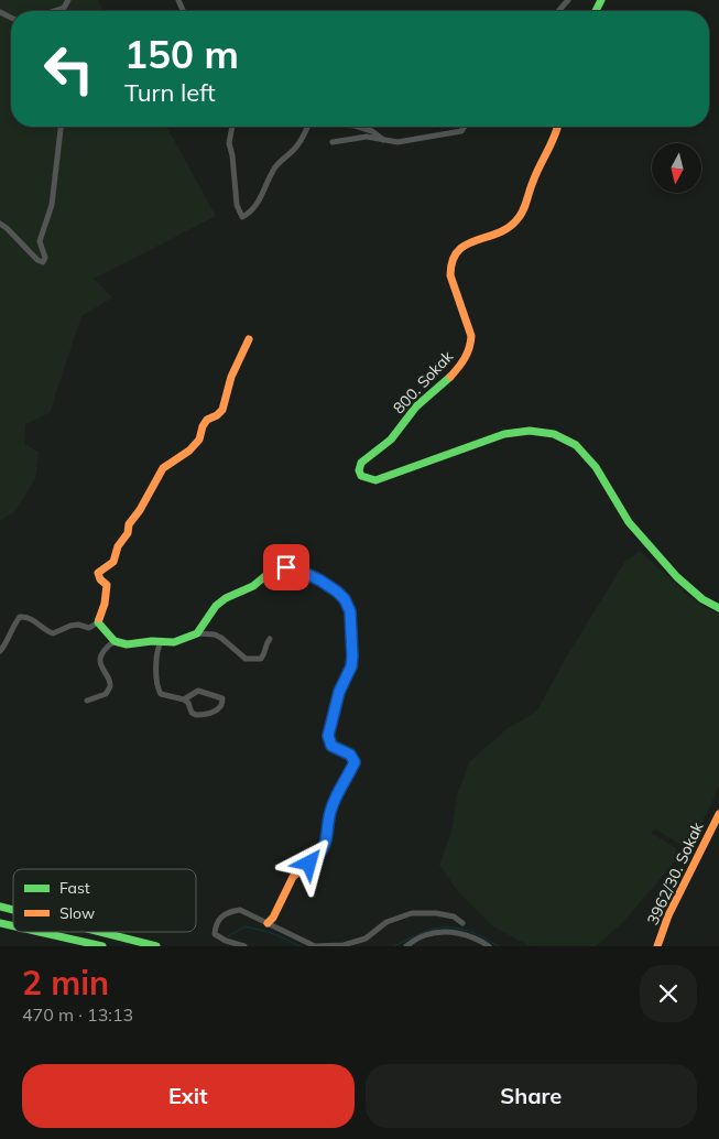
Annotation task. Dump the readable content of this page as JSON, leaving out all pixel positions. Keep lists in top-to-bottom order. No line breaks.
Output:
{"streets":{"main road":["800. Sokak","3962/30. Sokak"]},"legend":["Fast","Slow"],"north":"bottom","page":{"turn":["150 m","Turn left"],"heading":["2 min","470 m · 13:13"],"buttons":["Exit","Share"]}}
